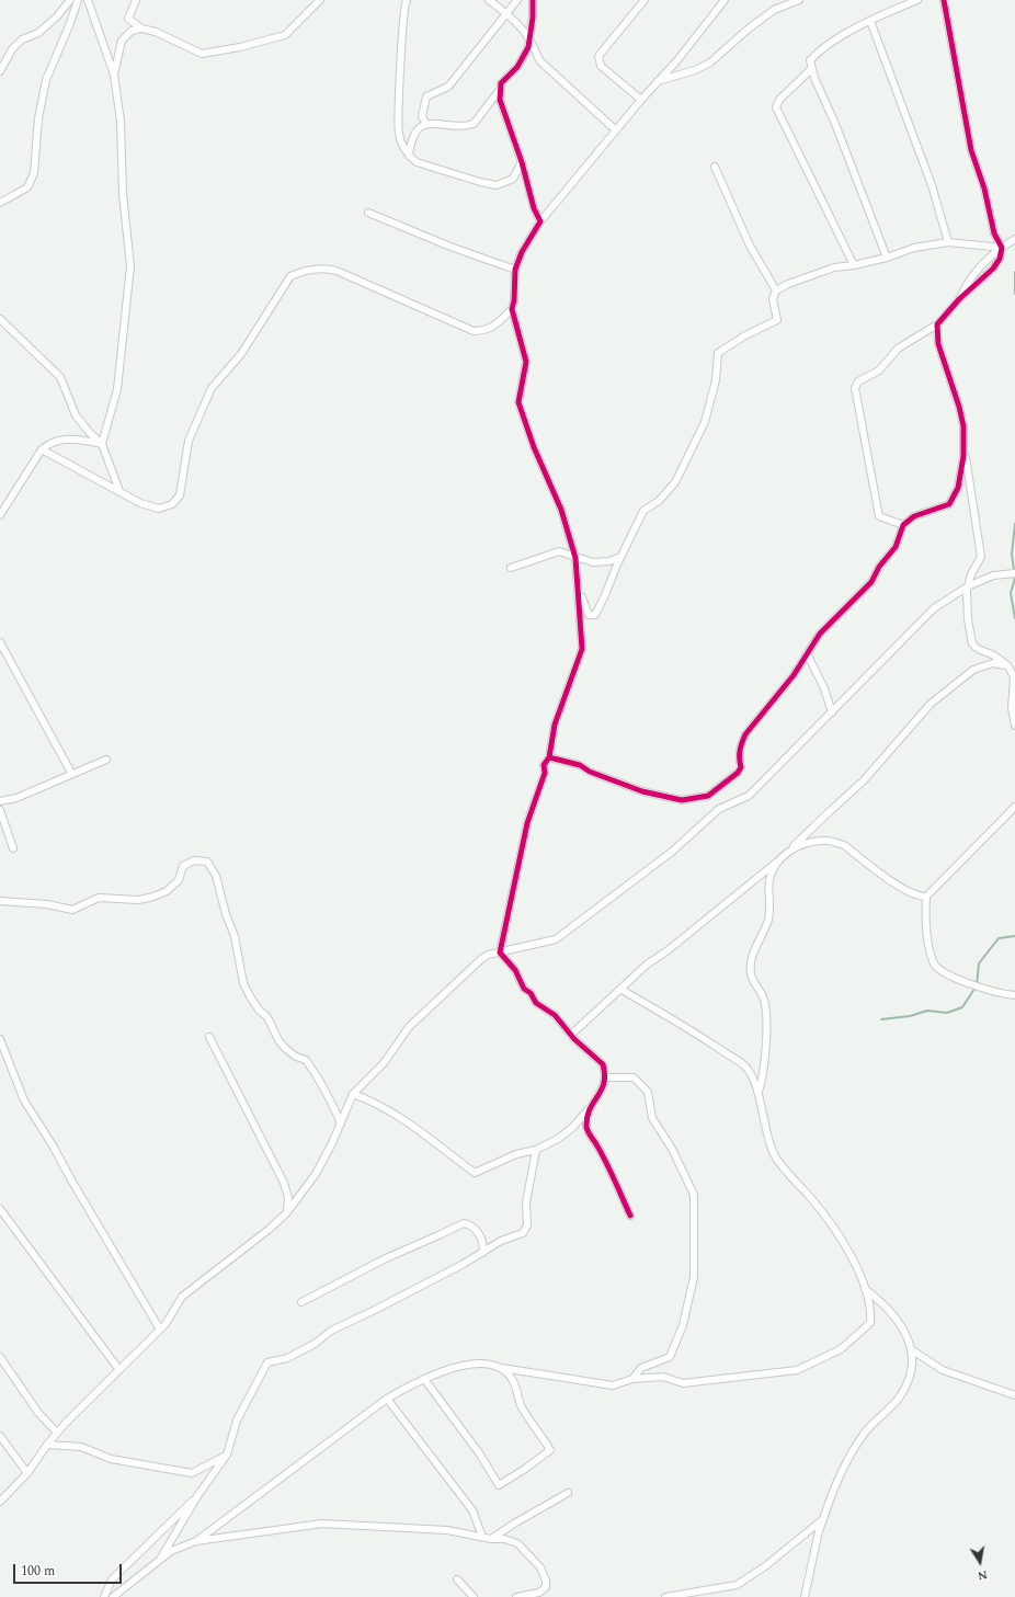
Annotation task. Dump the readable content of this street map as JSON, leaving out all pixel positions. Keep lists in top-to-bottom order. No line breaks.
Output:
{"scale_bar":"100 m","north":"bottom"}
